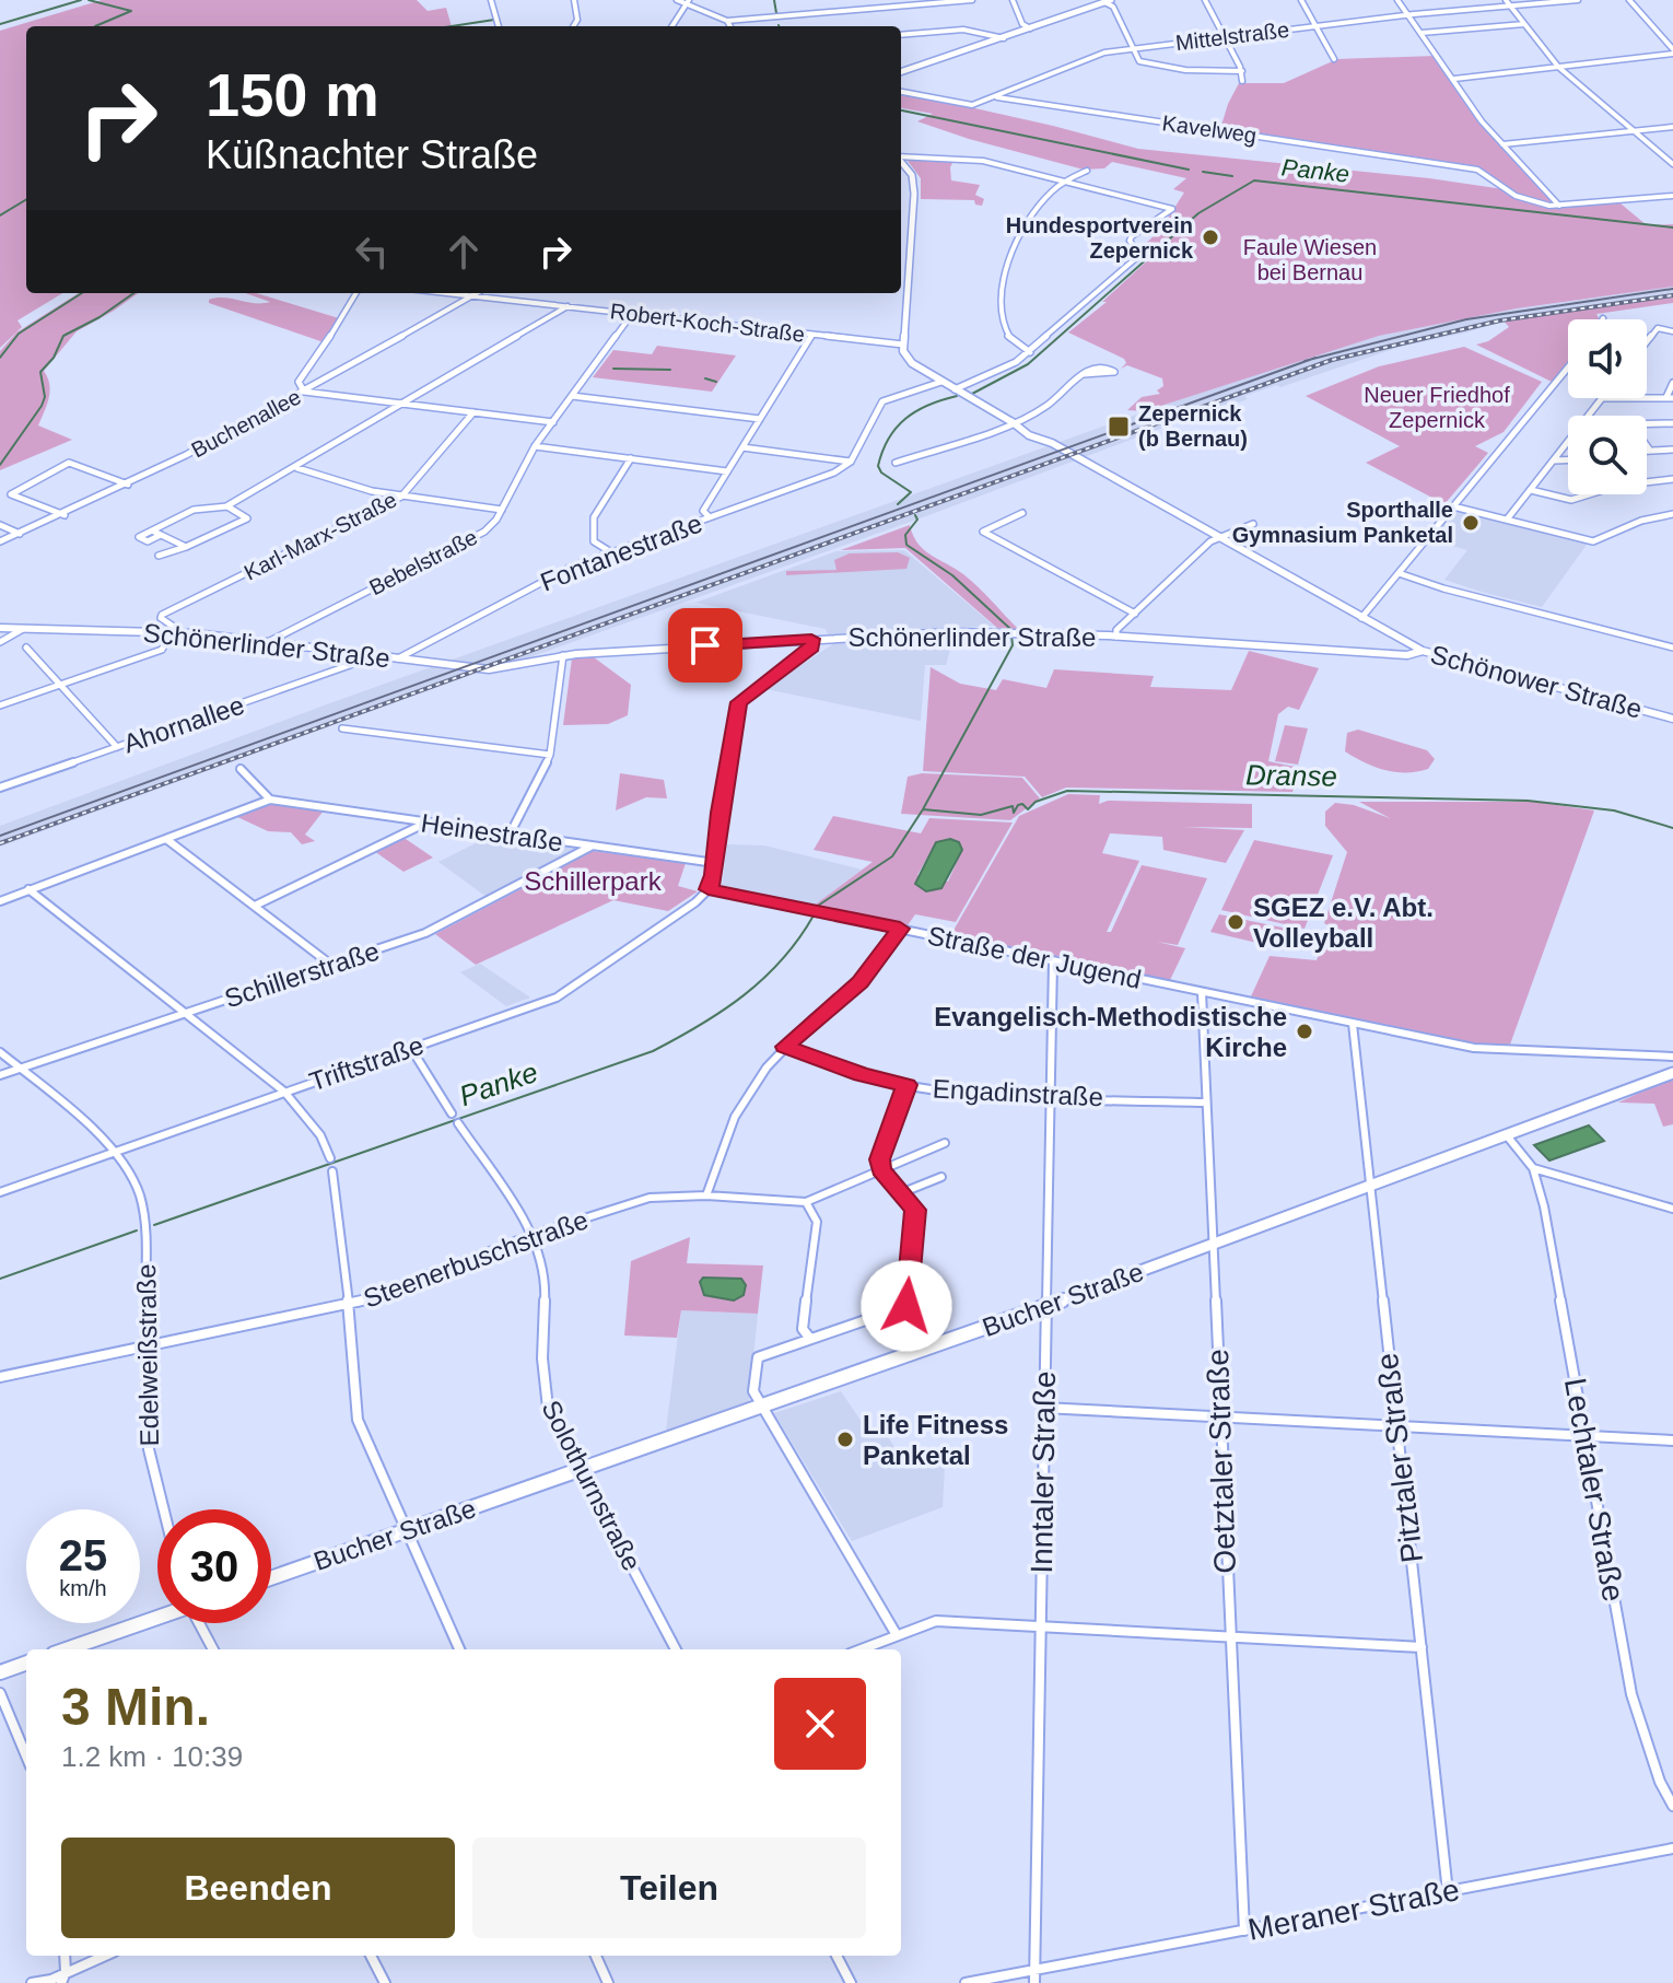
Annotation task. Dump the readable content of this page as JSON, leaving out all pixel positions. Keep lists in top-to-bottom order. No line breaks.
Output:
{"streets":{"main road":["Bucher Straße"],"street":["Mittelstraße","Kavelweg","Robert-Koch-Straße","Buchenallee","Karl-Marx-Straße","Fontanestraße","Bebelstraße","Schönerlinder Straße","Schönower Straße","Ahornallee","Heinestraße","Straße der Jugend","Schillerstraße","Triftstraße","Engadinstraße","Steenerbuschstraße","Edelweißstraße","Pitztaler Straße","Oetztaler Straße","Inntaler Straße","Solothurnstraße","Lechtaler Straße","Meraner Straße"]},"crossings":[["Mittelstraße","Kavelweg"],["Robert-Koch-Straße","Buchenallee"],["Robert-Koch-Straße","Bebelstraße"],["Robert-Koch-Straße","Schönower Straße"],["Karl-Marx-Straße","Schönerlinder Straße"],["Fontanestraße","Schönerlinder Straße"],["Bebelstraße","Schönerlinder Straße"],["Schönerlinder Straße","Schönower Straße"],["Schönerlinder Straße","Ahornallee"],["Heinestraße","Schillerstraße"],["Straße der Jugend","Triftstraße"],["Straße der Jugend","Pitztaler Straße"],["Straße der Jugend","Oetztaler Straße"],["Straße der Jugend","Inntaler Straße"],["Schillerstraße","Edelweißstraße"],["Triftstraße","Edelweißstraße"],["Engadinstraße","Oetztaler Straße"],["Engadinstraße","Inntaler Straße"],["Steenerbuschstraße","Edelweißstraße"],["Steenerbuschstraße","Solothurnstraße"],["Bucher Straße","Pitztaler Straße"],["Bucher Straße","Oetztaler Straße"],["Bucher Straße","Inntaler Straße"],["Bucher Straße","Solothurnstraße"],["Pitztaler Straße","Meraner Straße"],["Oetztaler Straße","Meraner Straße"],["Inntaler Straße","Meraner Straße"]],"water":["Panke","Dranse"],"parks":["Faule Wiesen bei Bernau","Neuer Friedhof Zepernick","Schillerpark"],"places":{"other":["Hundesportverein Zepernick","Sporthalle Gymnasium Panketal","SGEZ e.V. Abt. Volleyball","Evangelisch-Methodistische Kirche","Life Fitness Panketal"],"transit":["Zepernick (b Bernau)"]},"page":{"turn":["150 m","Küßnachter Straße"],"speed":"25 km/h","limit":"30","heading":["3 Min.","1.2 km · 10:39"],"buttons":["Beenden","Teilen"]}}
